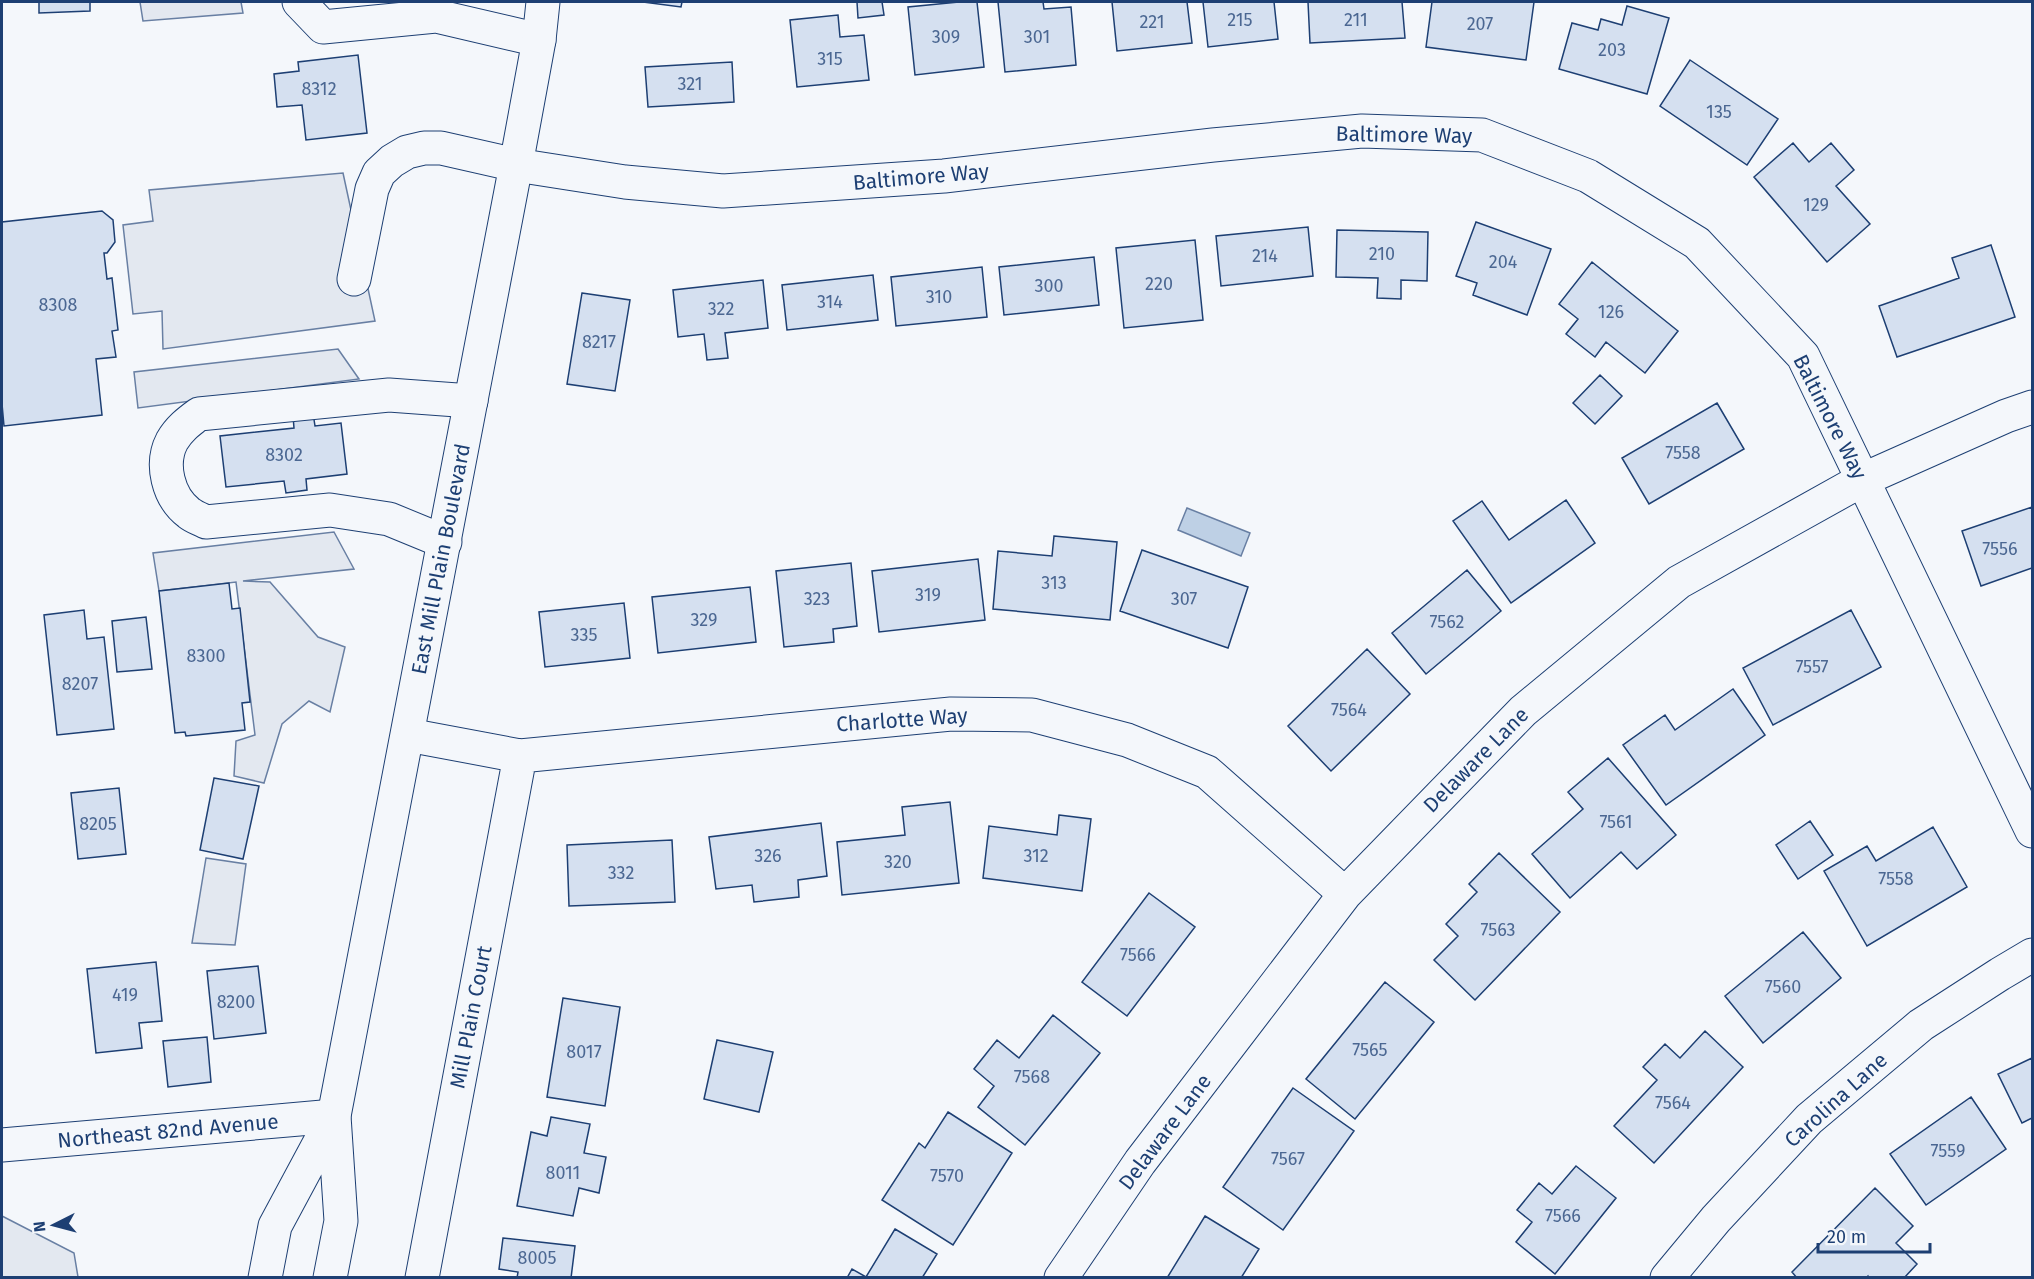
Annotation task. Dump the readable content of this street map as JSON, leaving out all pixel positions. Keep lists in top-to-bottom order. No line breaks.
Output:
{"streets":{"street":["Baltimore Way","East Mill Plain Boulevard","Charlotte Way","Delaware Lane","Mill Plain Court","Carolina Lane","Northeast 82nd Avenue"]},"crossings":[["Baltimore Way","East Mill Plain Boulevard"],["Baltimore Way","Delaware Lane"],["East Mill Plain Boulevard","Charlotte Way"],["East Mill Plain Boulevard","Northeast 82nd Avenue"],["Charlotte Way","Delaware Lane"],["Charlotte Way","Mill Plain Court"]],"house_numbers":["215","211","221","207","309","301","203","315","321","8312","135","129","210","214","204","220","300","310","314","8308","322","126","8217","7558","8302","7556","313","319","323","307","329","7562","335","8300","7557","8207","7564","7561","8205","326","312","320","332","7558","7563","7566","7560","419","8200","7565","8017","7568","7564","7559","7567","8011","7570","7566","8005"],"scale_bar":"20 m","north":"left"}
